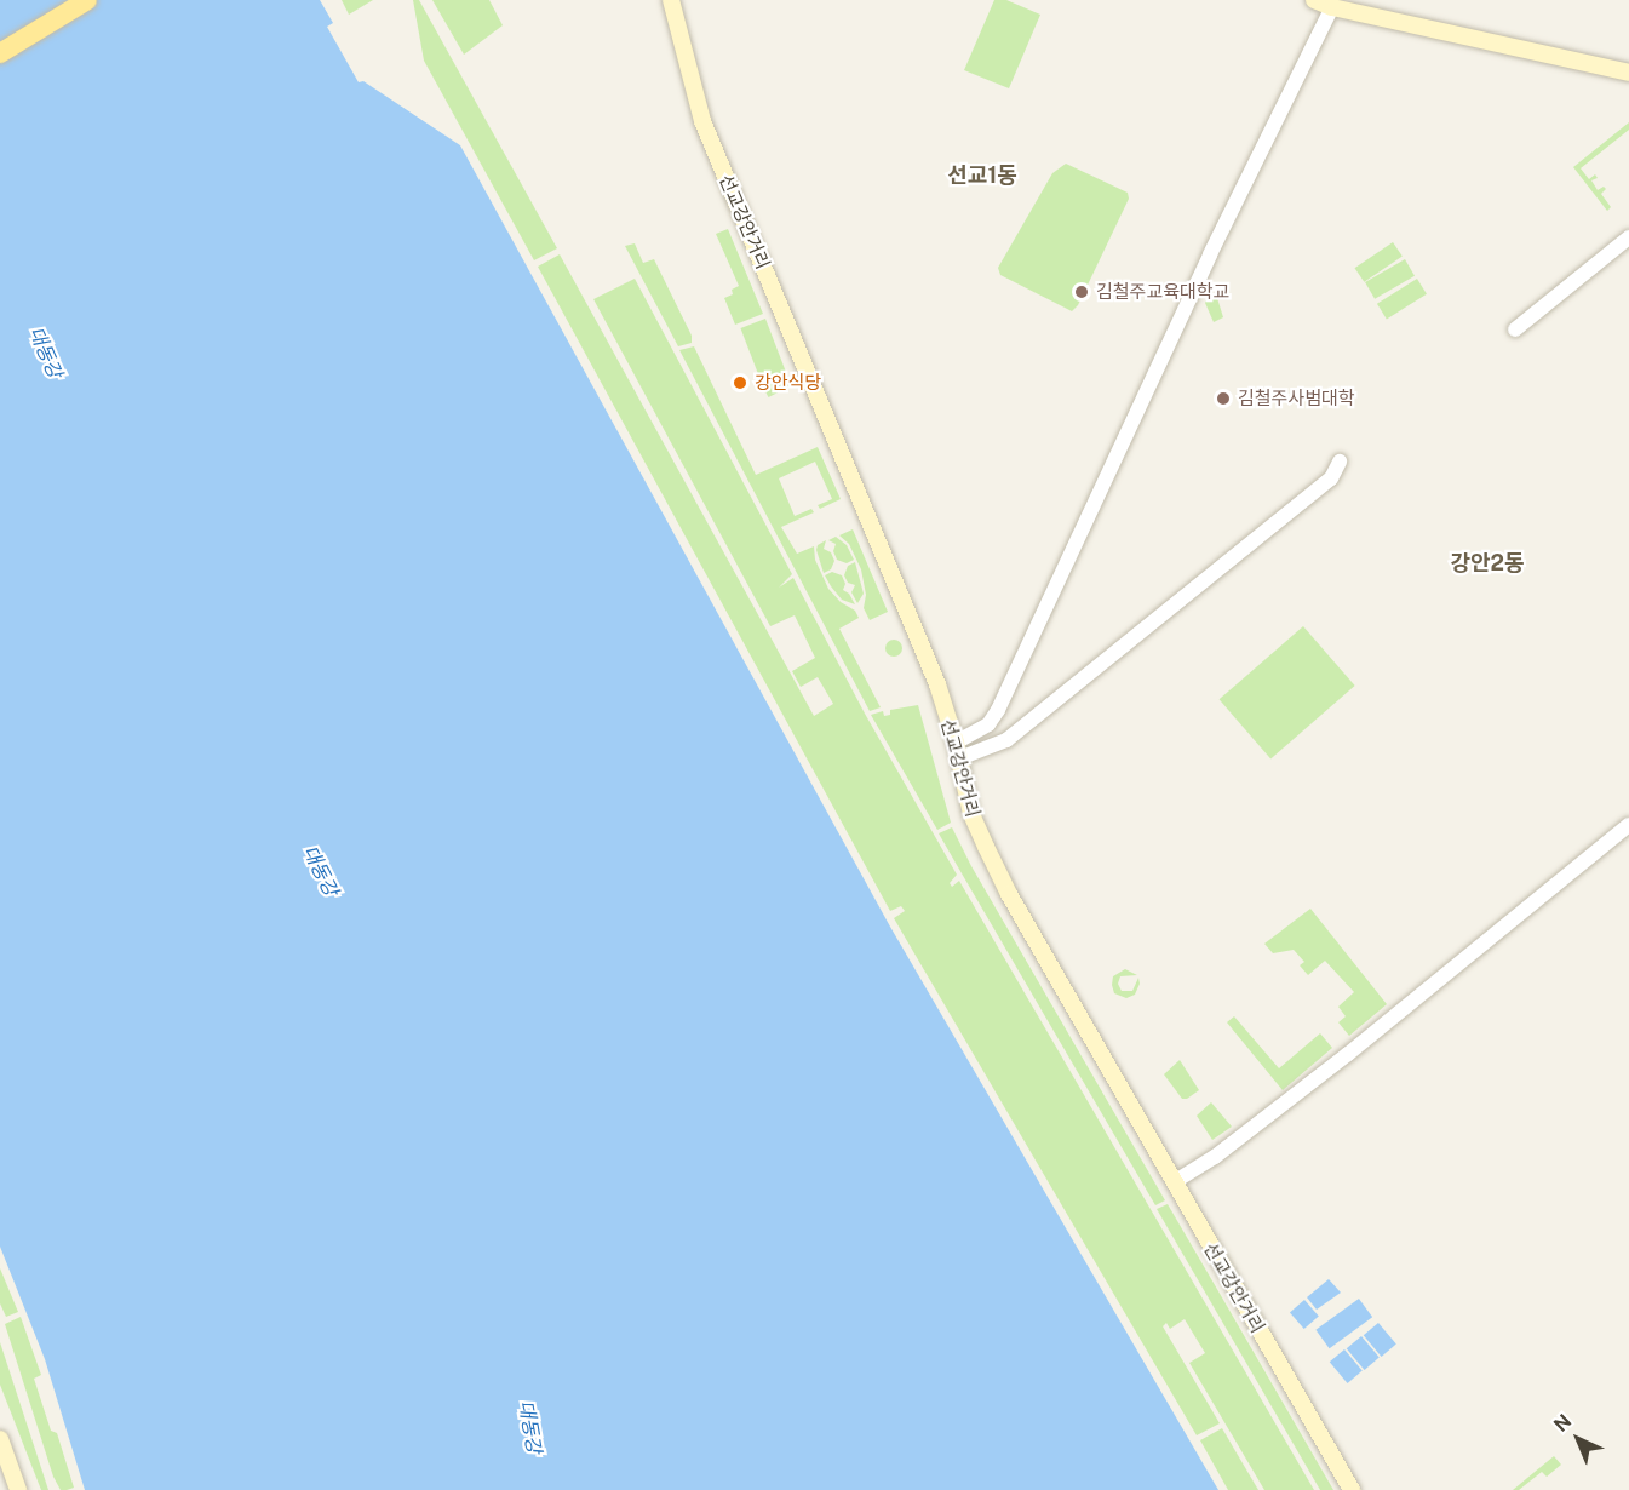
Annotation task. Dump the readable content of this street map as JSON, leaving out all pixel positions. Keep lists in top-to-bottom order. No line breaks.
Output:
{"streets":{"main road":["선교강안거리"]},"districts":["선교1동","강안2동"],"water":["대동강"],"places":["김철주교육대학교","강안식당","김철주사범대학"],"north":"top left"}
